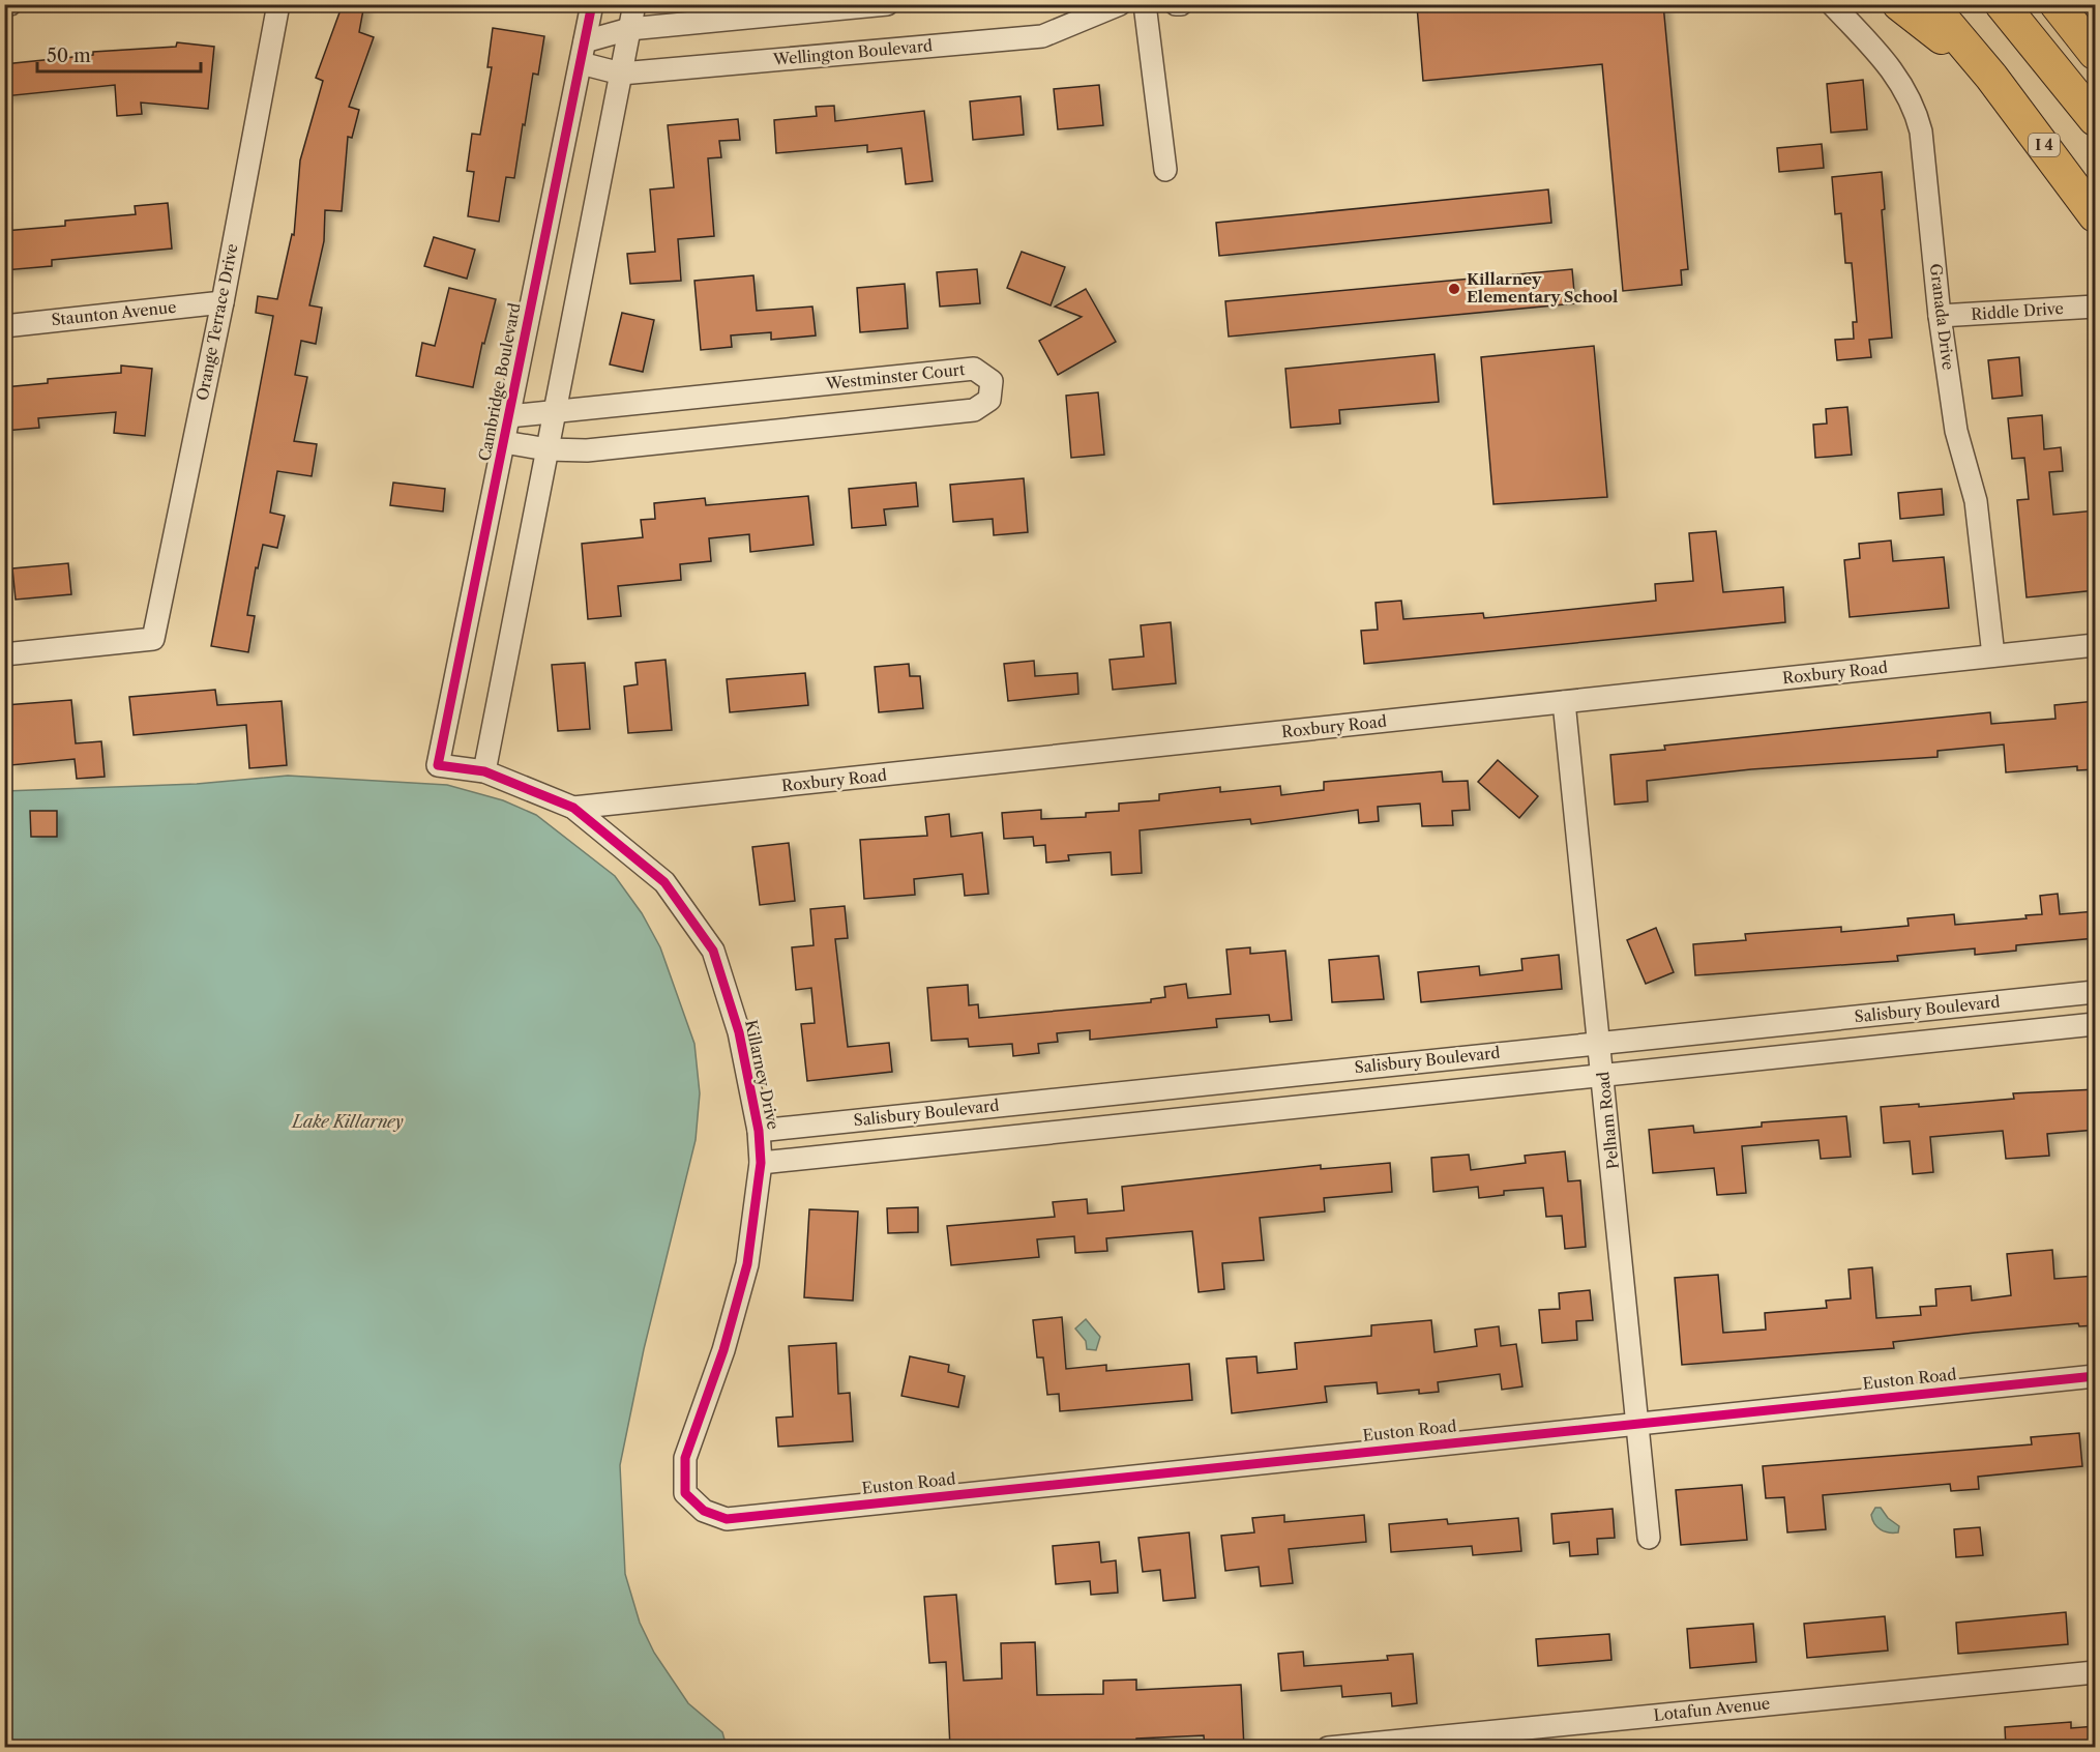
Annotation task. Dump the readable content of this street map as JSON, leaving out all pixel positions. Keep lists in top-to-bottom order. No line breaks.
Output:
{"streets":{"highway":["I 4"],"street":["Wellington Boulevard","Riddle Drive","Staunton Avenue","Granada Drive","Orange Terrace Drive","Westminster Court","Cambridge Boulevard","Roxbury Road","Salisbury Boulevard","Killarney Drive","Pelham Road","Euston Road","Lotafun Avenue"]},"crossings":[["Wellington Boulevard","Cambridge Boulevard"],["Riddle Drive","Granada Drive"],["Staunton Avenue","Orange Terrace Drive"],["Granada Drive","Roxbury Road"],["Westminster Court","Cambridge Boulevard"],["Cambridge Boulevard","Killarney Drive"],["Roxbury Road","Killarney Drive"],["Roxbury Road","Pelham Road"],["Salisbury Boulevard","Killarney Drive"],["Salisbury Boulevard","Pelham Road"],["Killarney Drive","Euston Road"],["Pelham Road","Euston Road"]],"water":["Lake Killarney"],"places":["Killarney Elementary School"],"scale_bar":"50 m"}
